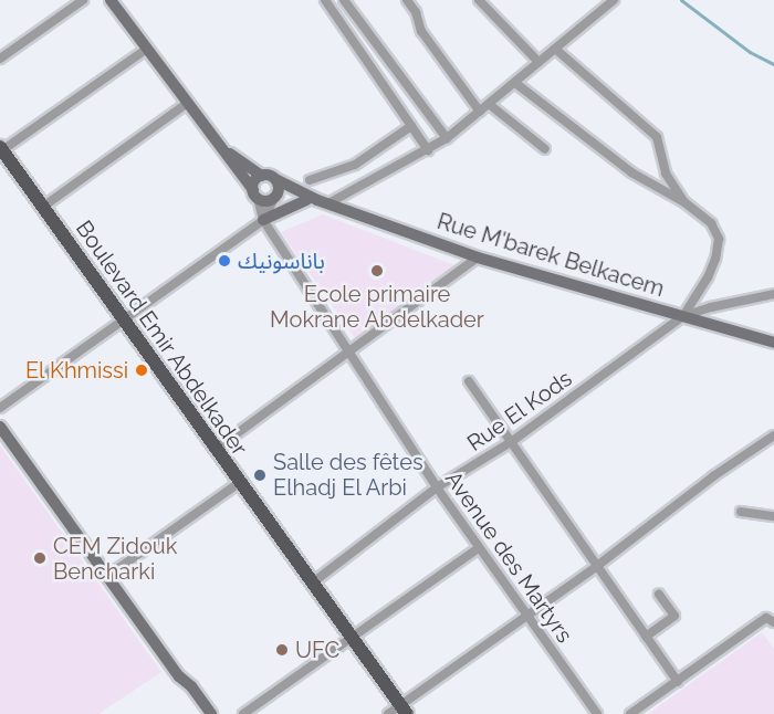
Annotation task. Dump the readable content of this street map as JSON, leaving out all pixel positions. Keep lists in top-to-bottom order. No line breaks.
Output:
{"streets":{"main road":["Boulevard Emir Abdelkader"],"street":["Rue M'barek Belkacem","Rue El Kods","Avenue des Martyrs"]},"crossings":[["Rue M'barek Belkacem","Rue El Kods"],["Rue M'barek Belkacem","Avenue des Martyrs"],["Boulevard Emir Abdelkader","Rue El Kods"],["Rue El Kods","Avenue des Martyrs"]],"places":["باناسونيك","Ecole primaire Mokrane Abdelkader","El Khmissi","Salle des fêtes Elhadj El Arbi","CEM Zidouk Bencharki","UFC"]}
